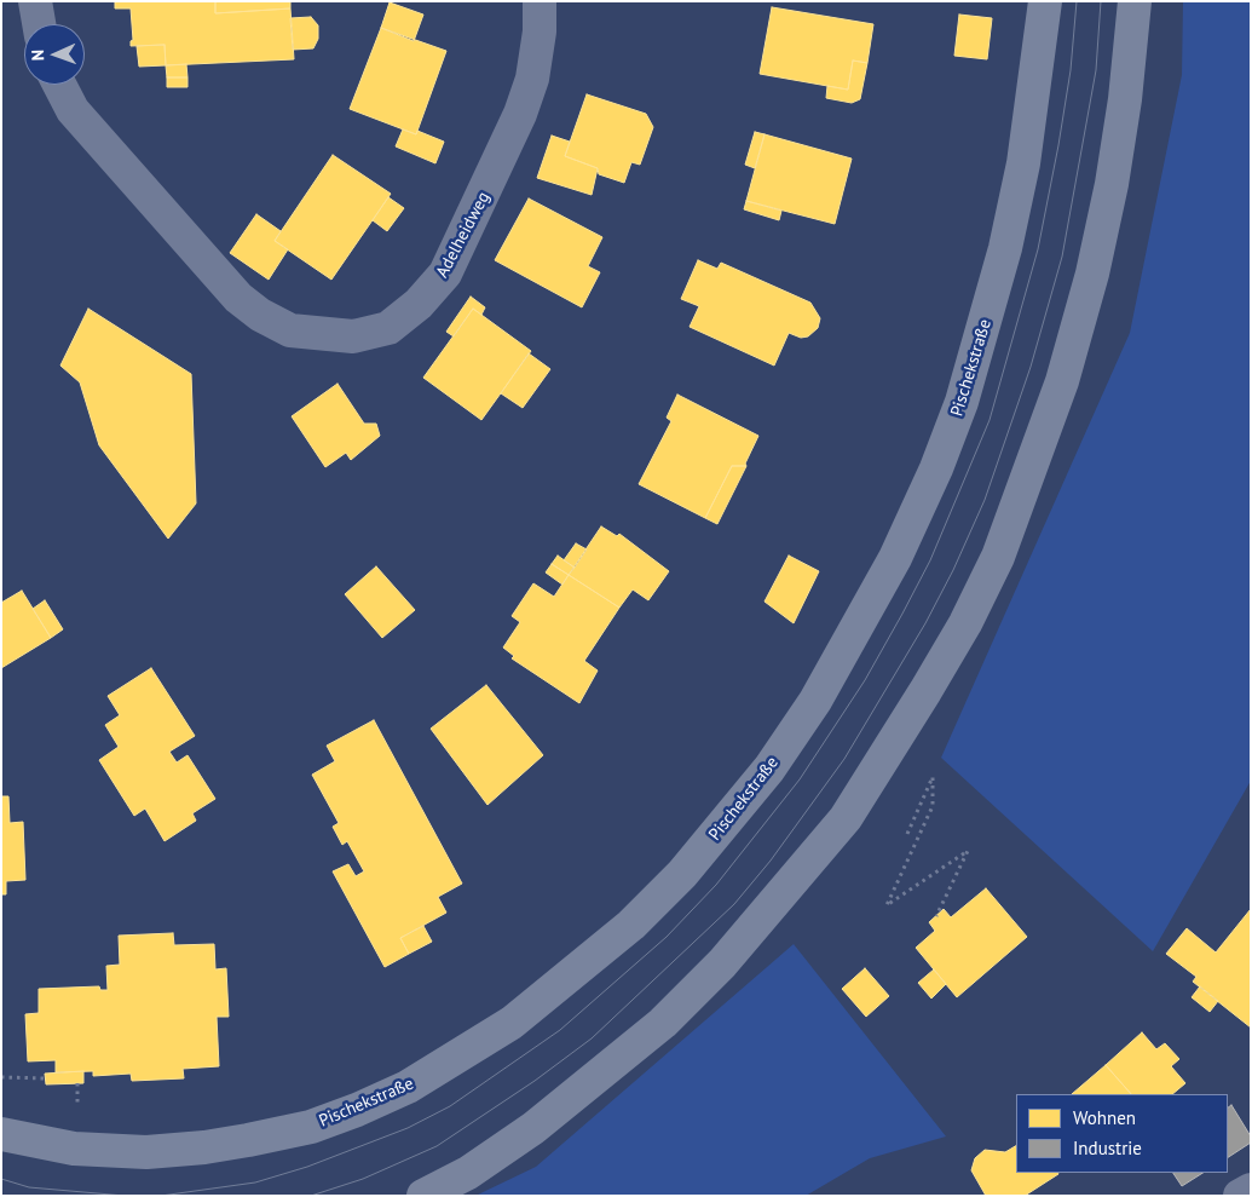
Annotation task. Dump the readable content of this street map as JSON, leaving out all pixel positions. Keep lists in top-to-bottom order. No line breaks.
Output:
{"streets":{"main road":["Pischekstraße"],"street":["Adelheidweg"]},"legend":["Wohnen","Industrie"],"north":"left"}
